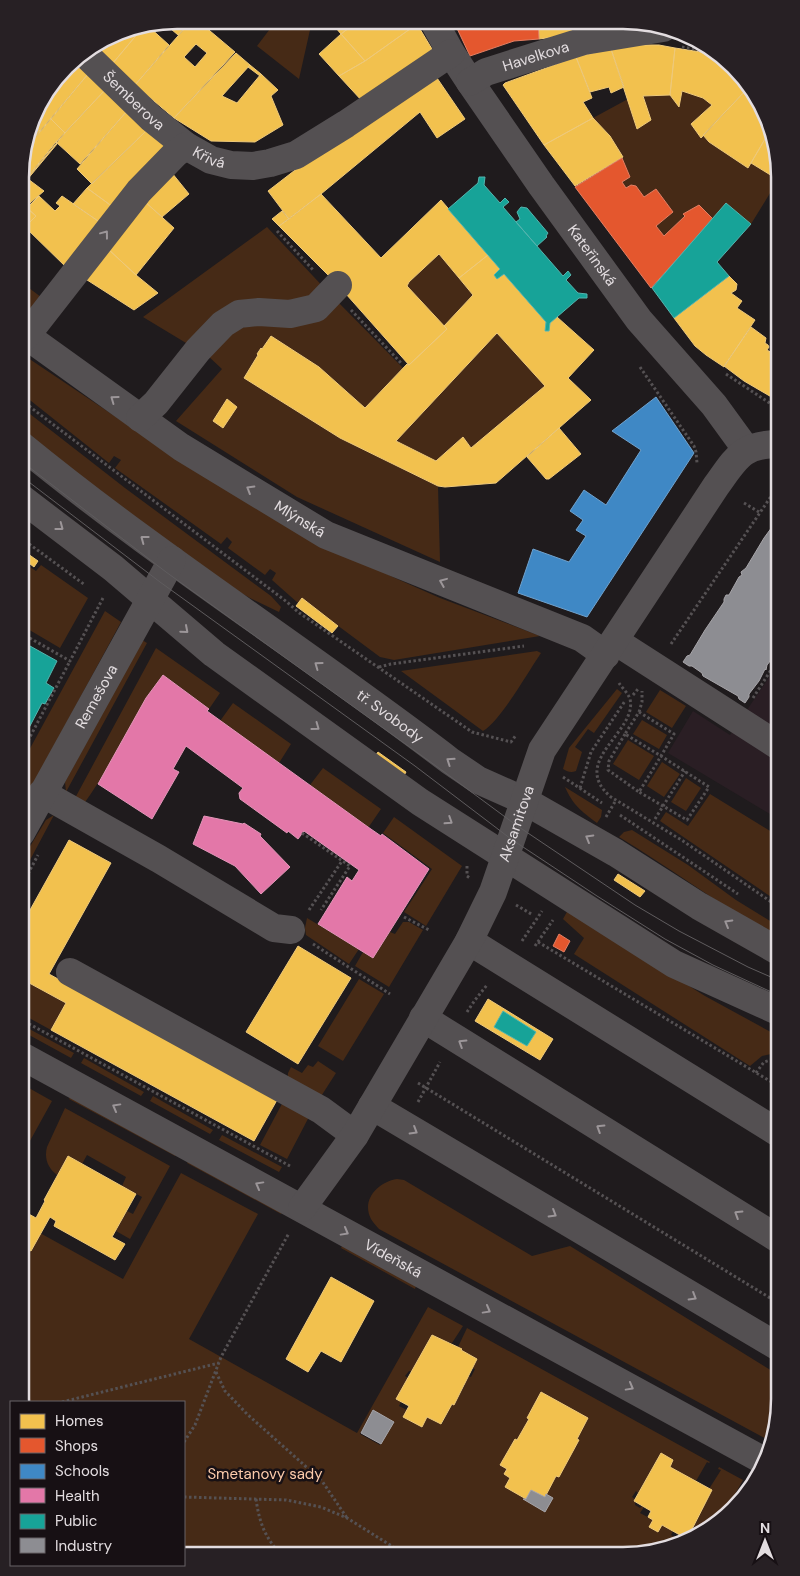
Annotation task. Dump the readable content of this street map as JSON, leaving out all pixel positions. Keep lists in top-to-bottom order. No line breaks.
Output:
{"streets":{"street":["Havelkova","Šemberova","Křivá","Kateřinská","Mlýnská","Remešova","tř. Svobody","Aksamitova","Vídeňská"]},"crossings":[["Havelkova","Kateřinská"],["Šemberova","Křivá"],["Křivá","Kateřinská"],["Kateřinská","Aksamitova"],["Mlýnská","Aksamitova"],["Remešova","tř. Svobody"],["tř. Svobody","Aksamitova"],["Aksamitova","Vídeňská"]],"parks":["Smetanovy sady"],"legend":["Homes","Shops","Schools","Health","Public","Industry"],"north":"top"}
